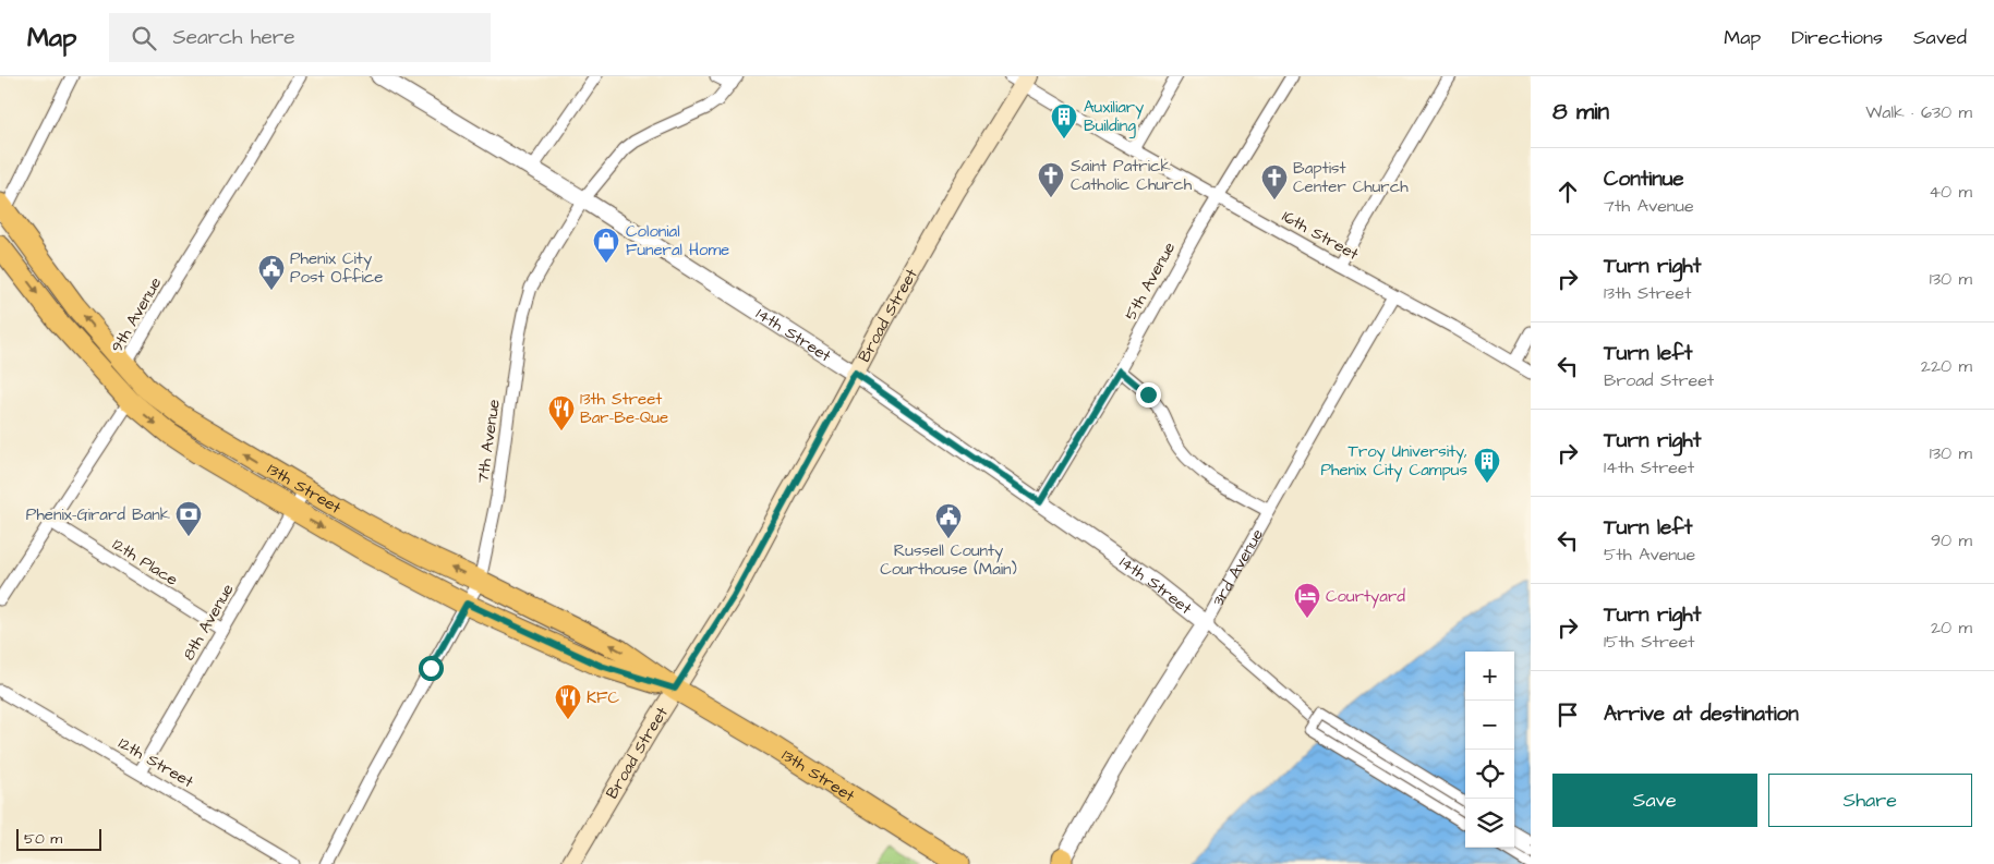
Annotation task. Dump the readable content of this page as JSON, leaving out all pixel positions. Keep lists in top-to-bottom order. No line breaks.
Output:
{"streets":{"main road":["Broad Street","13th Street"],"street":["16th Street","5th Avenue","9th Avenue","14th Street","7th Avenue","12th Place","3rd Avenue","8th Avenue","12th Street"]},"crossings":[["16th Street","5th Avenue"],["16th Street","Broad Street"],["16th Street","3rd Avenue"],["5th Avenue","14th Street"],["Broad Street","14th Street"],["Broad Street","13th Street"],["9th Avenue","13th Street"],["14th Street","7th Avenue"],["14th Street","3rd Avenue"],["7th Avenue","13th Street"],["13th Street","8th Avenue"],["12th Place","8th Avenue"],["8th Avenue","12th Street"]],"places":{"building":["Auxiliary Building","Troy University, Phenix City Campus"],"church":["Saint Patrick Catholic Church","Baptist Center Church"],"shop":["Colonial Funeral Home"],"public building":["Phenix City Post Office","Russell County Courthouse (Main)"],"restaurant":["13th Street Bar-Be-Que","KFC"],"bank":["Phenix-Girard Bank"],"hotel":["Courtyard"]},"scale_bar":"50 m","page":{"header":"Map","search":"Search here","nav":["Map","Directions","Saved"],"heading":["8 min","Walk · 630 m"],"list":[["Continue","7th Avenue","40 m"],["Turn right","13th Street","130 m"],["Turn left","Broad Street","220 m"],["Turn right","14th Street","130 m"],["Turn left","5th Avenue","90 m"],["Turn right","15th Street","20 m"],"Arrive at destination"],"map_buttons":["+","−"],"buttons":["Save","Share"],"scale":"50 m"}}
